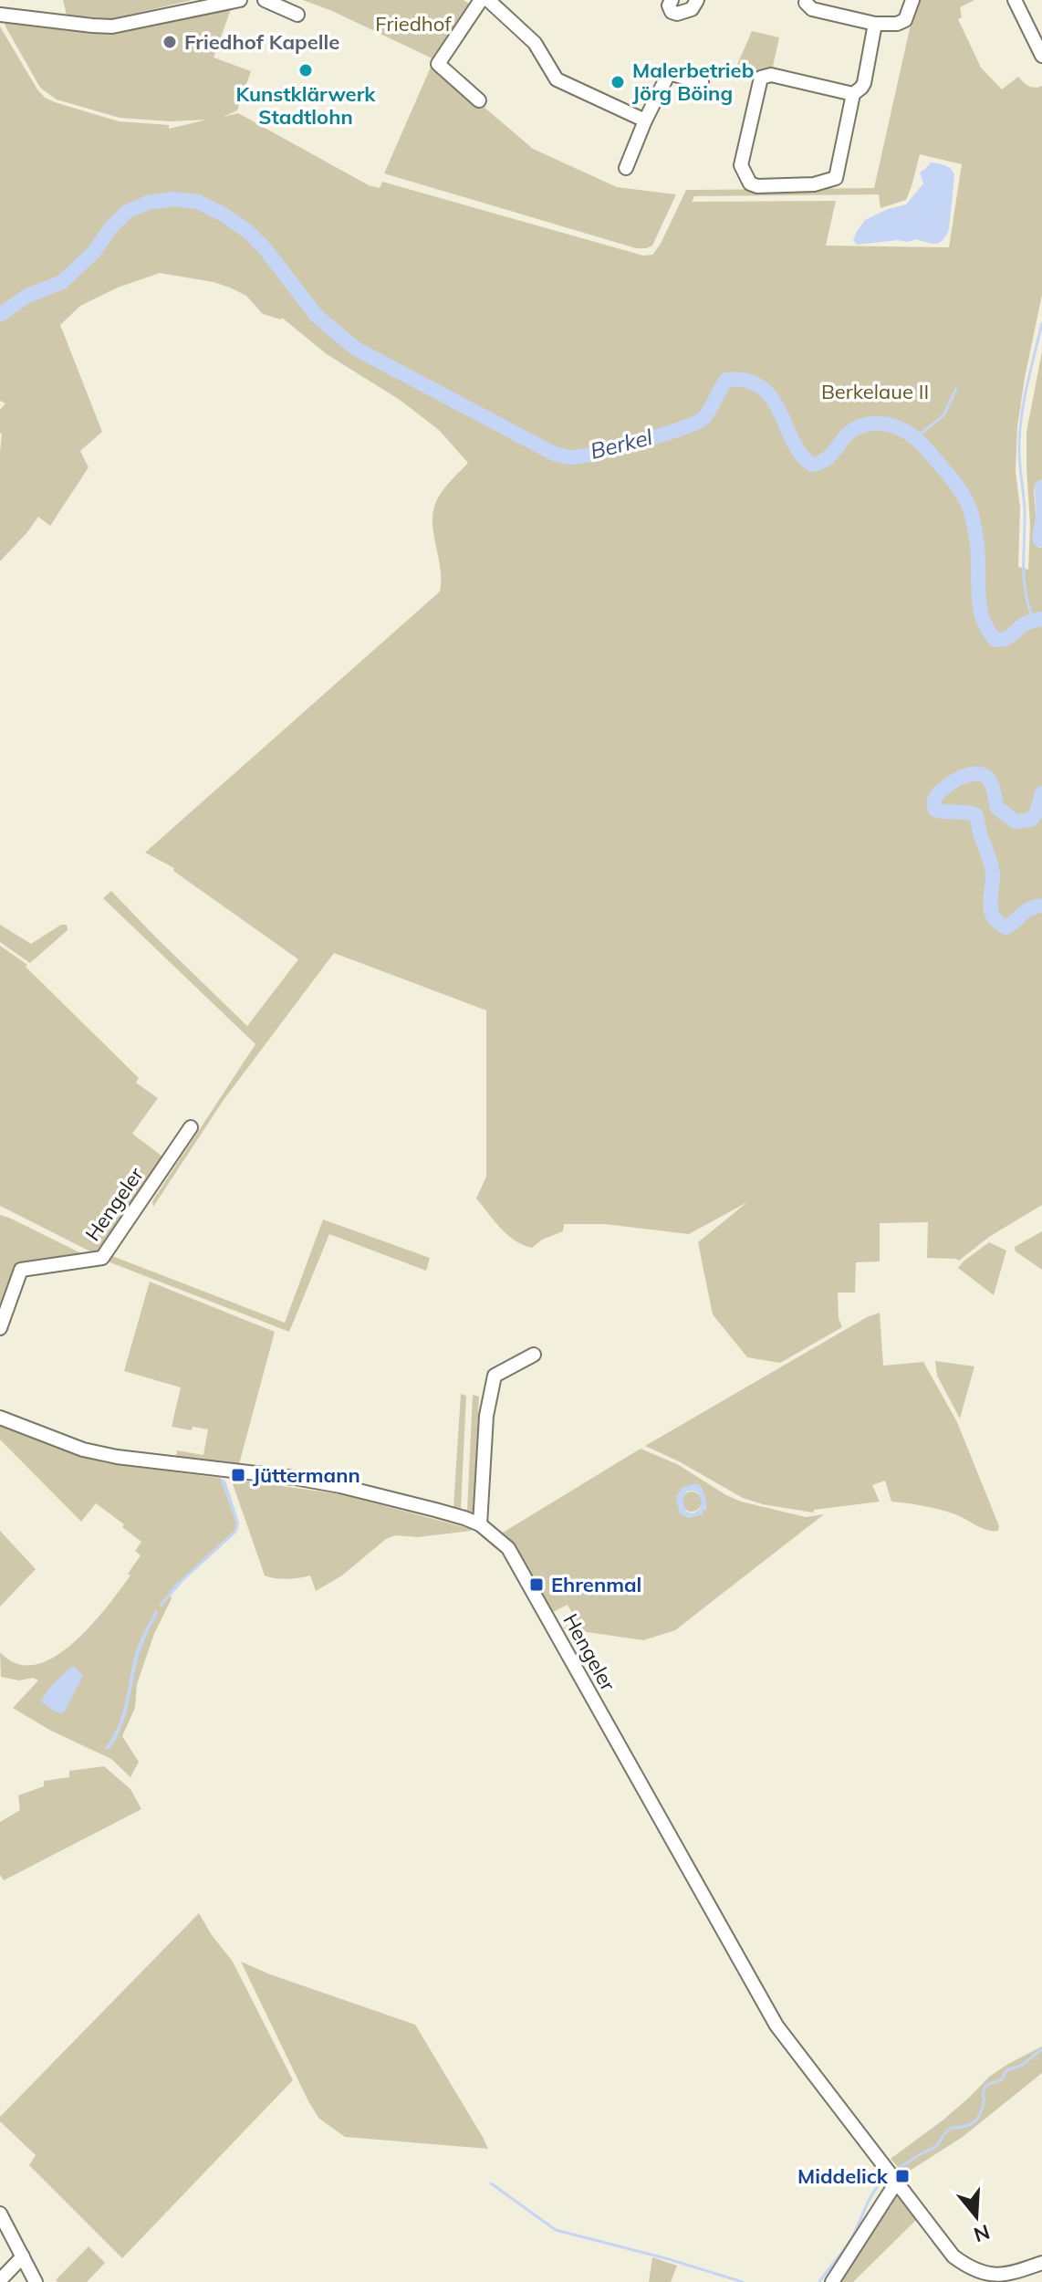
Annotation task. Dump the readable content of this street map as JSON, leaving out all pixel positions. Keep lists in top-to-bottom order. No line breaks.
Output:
{"streets":{"street":["Hengeler"]},"water":["Berkel"],"parks":["Friedhof","Berkelaue II"],"places":{"other":["Friedhof Kapelle","Kunstklärwerk Stadtlohn","Malerbetrieb Jörg Böing"],"transit":["Jüttermann","Ehrenmal","Middelick"]},"north":"bottom"}
